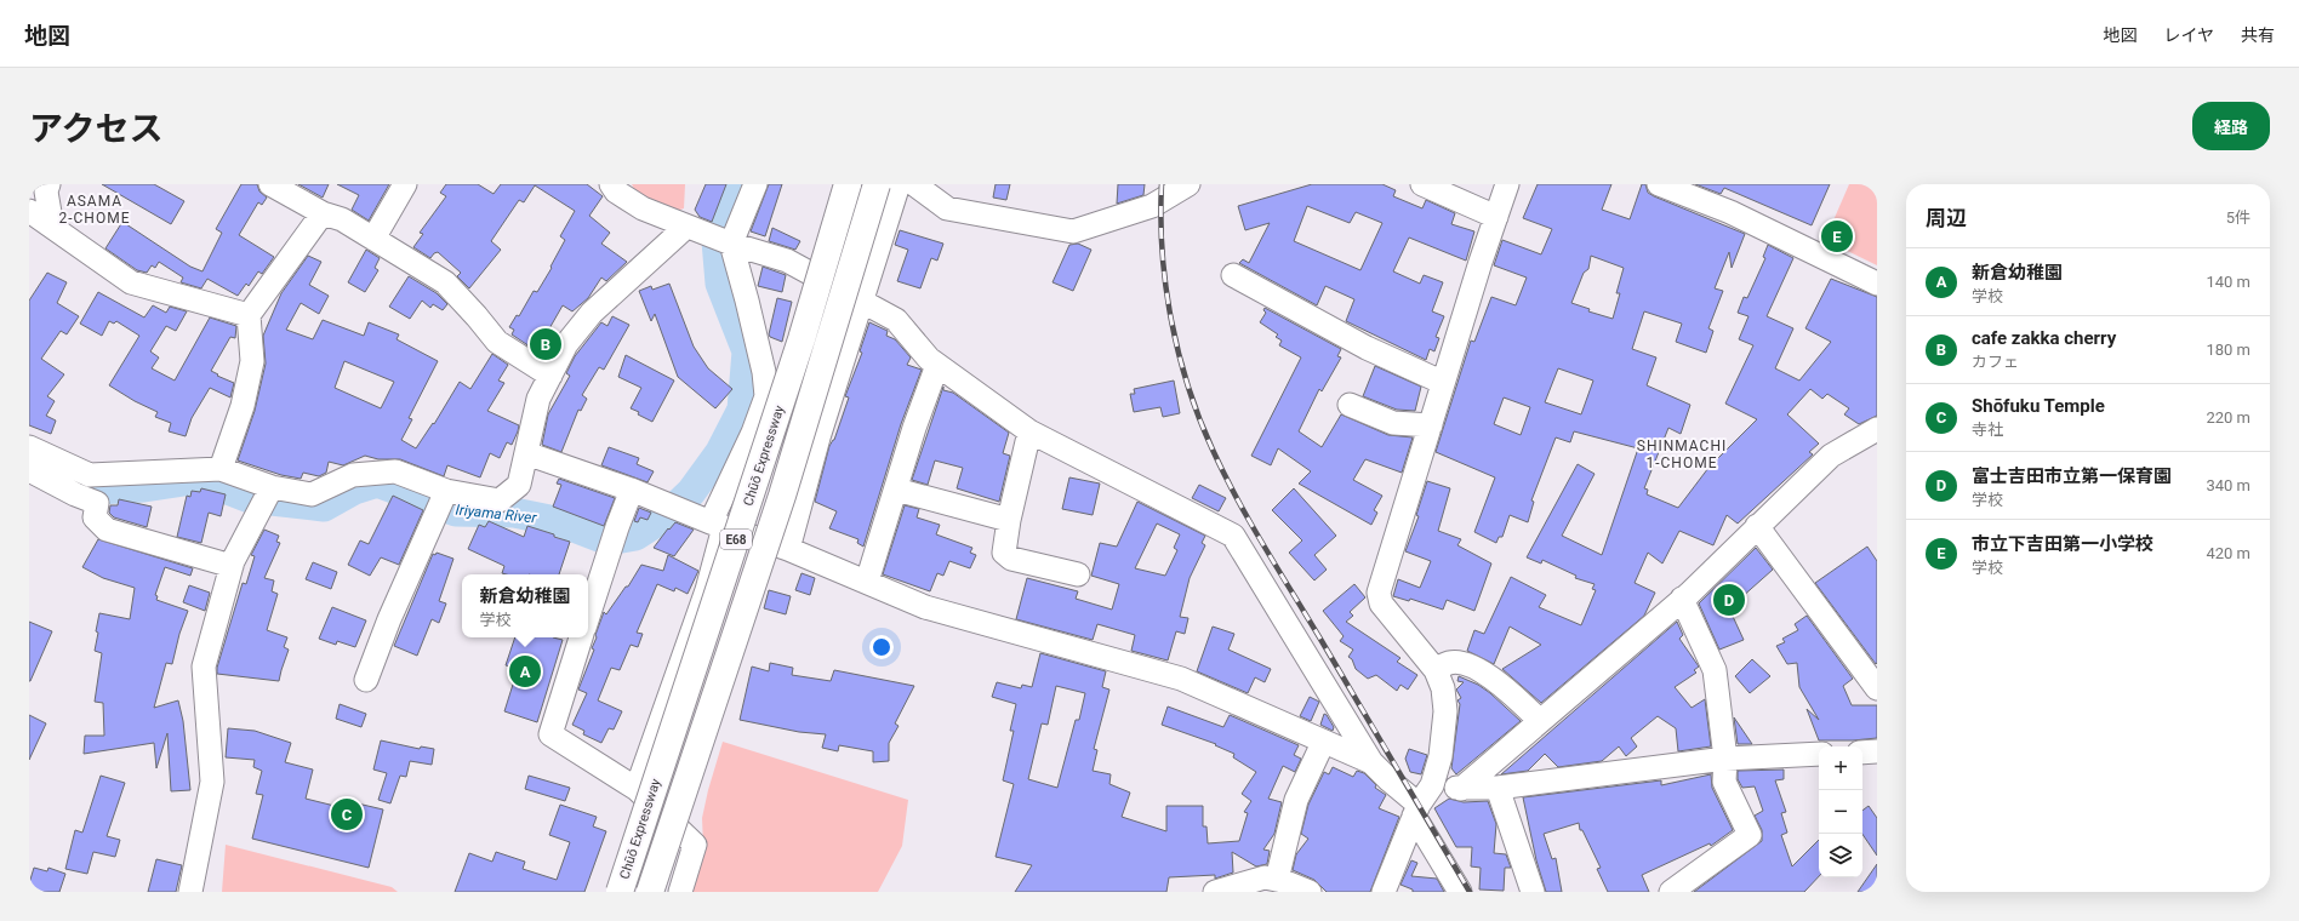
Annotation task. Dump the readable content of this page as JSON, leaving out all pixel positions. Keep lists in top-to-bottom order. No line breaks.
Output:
{"streets":{"highway":["Chūō Expressway","E68"]},"districts":["ASAMA 2-CHOME","SHINMACHI 1-CHOME"],"water":["Iriyama River"],"page":{"header":"地図","nav":["地図","レイヤ","共有"],"title":"アクセス","buttons":"経路","heading":["周辺","5件"],"pins":["E","B","D","A","C"],"list":[{"mark":"A","name":"新倉幼稚園","note":"学校","value":"140 m"},{"mark":"B","name":"cafe zakka cherry","note":"カフェ","value":"180 m"},{"mark":"C","name":"Shōfuku Temple","note":"寺社","value":"220 m"},{"mark":"D","name":"富士吉田市立第一保育園","note":"学校","value":"340 m"},{"mark":"E","name":"市立下吉田第一小学校","note":"学校","value":"420 m"}],"popup":["新倉幼稚園","学校"],"map_buttons":["+","−"]}}
